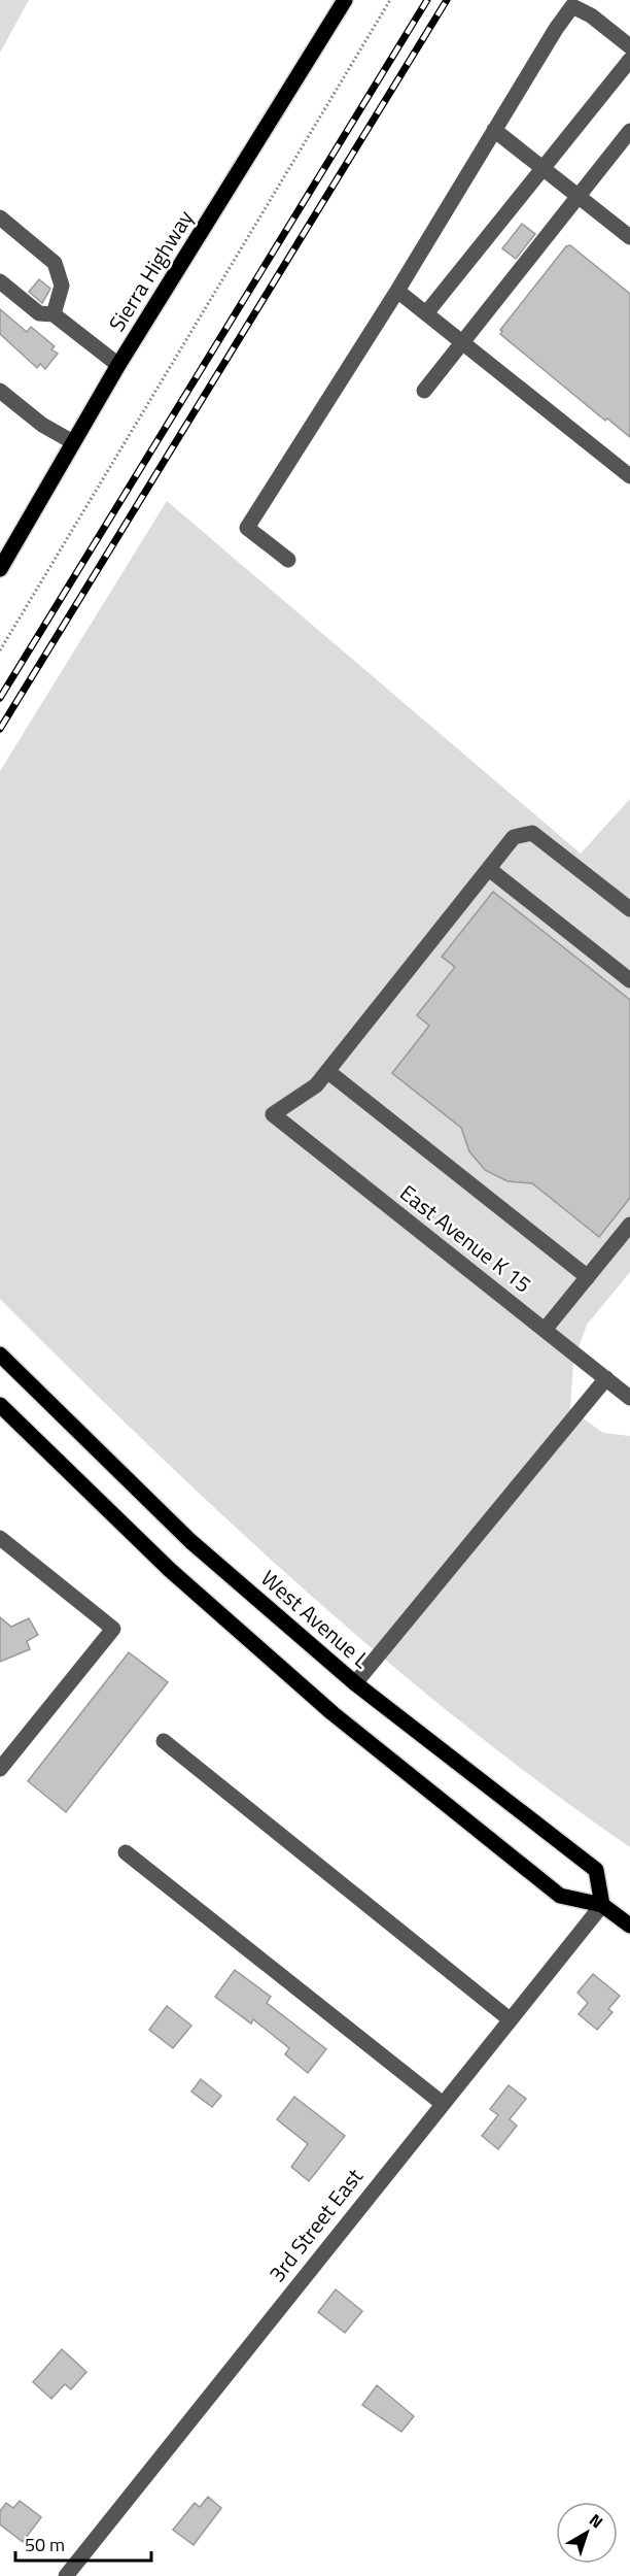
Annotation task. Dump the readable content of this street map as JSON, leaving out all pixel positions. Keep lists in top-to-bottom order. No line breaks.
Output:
{"streets":{"main road":["Sierra Highway","West Avenue L"],"street":["East Avenue K 15","3rd Street East"]},"crossings":[["West Avenue L","3rd Street East"]],"scale_bar":"50 m","north":"top right"}
